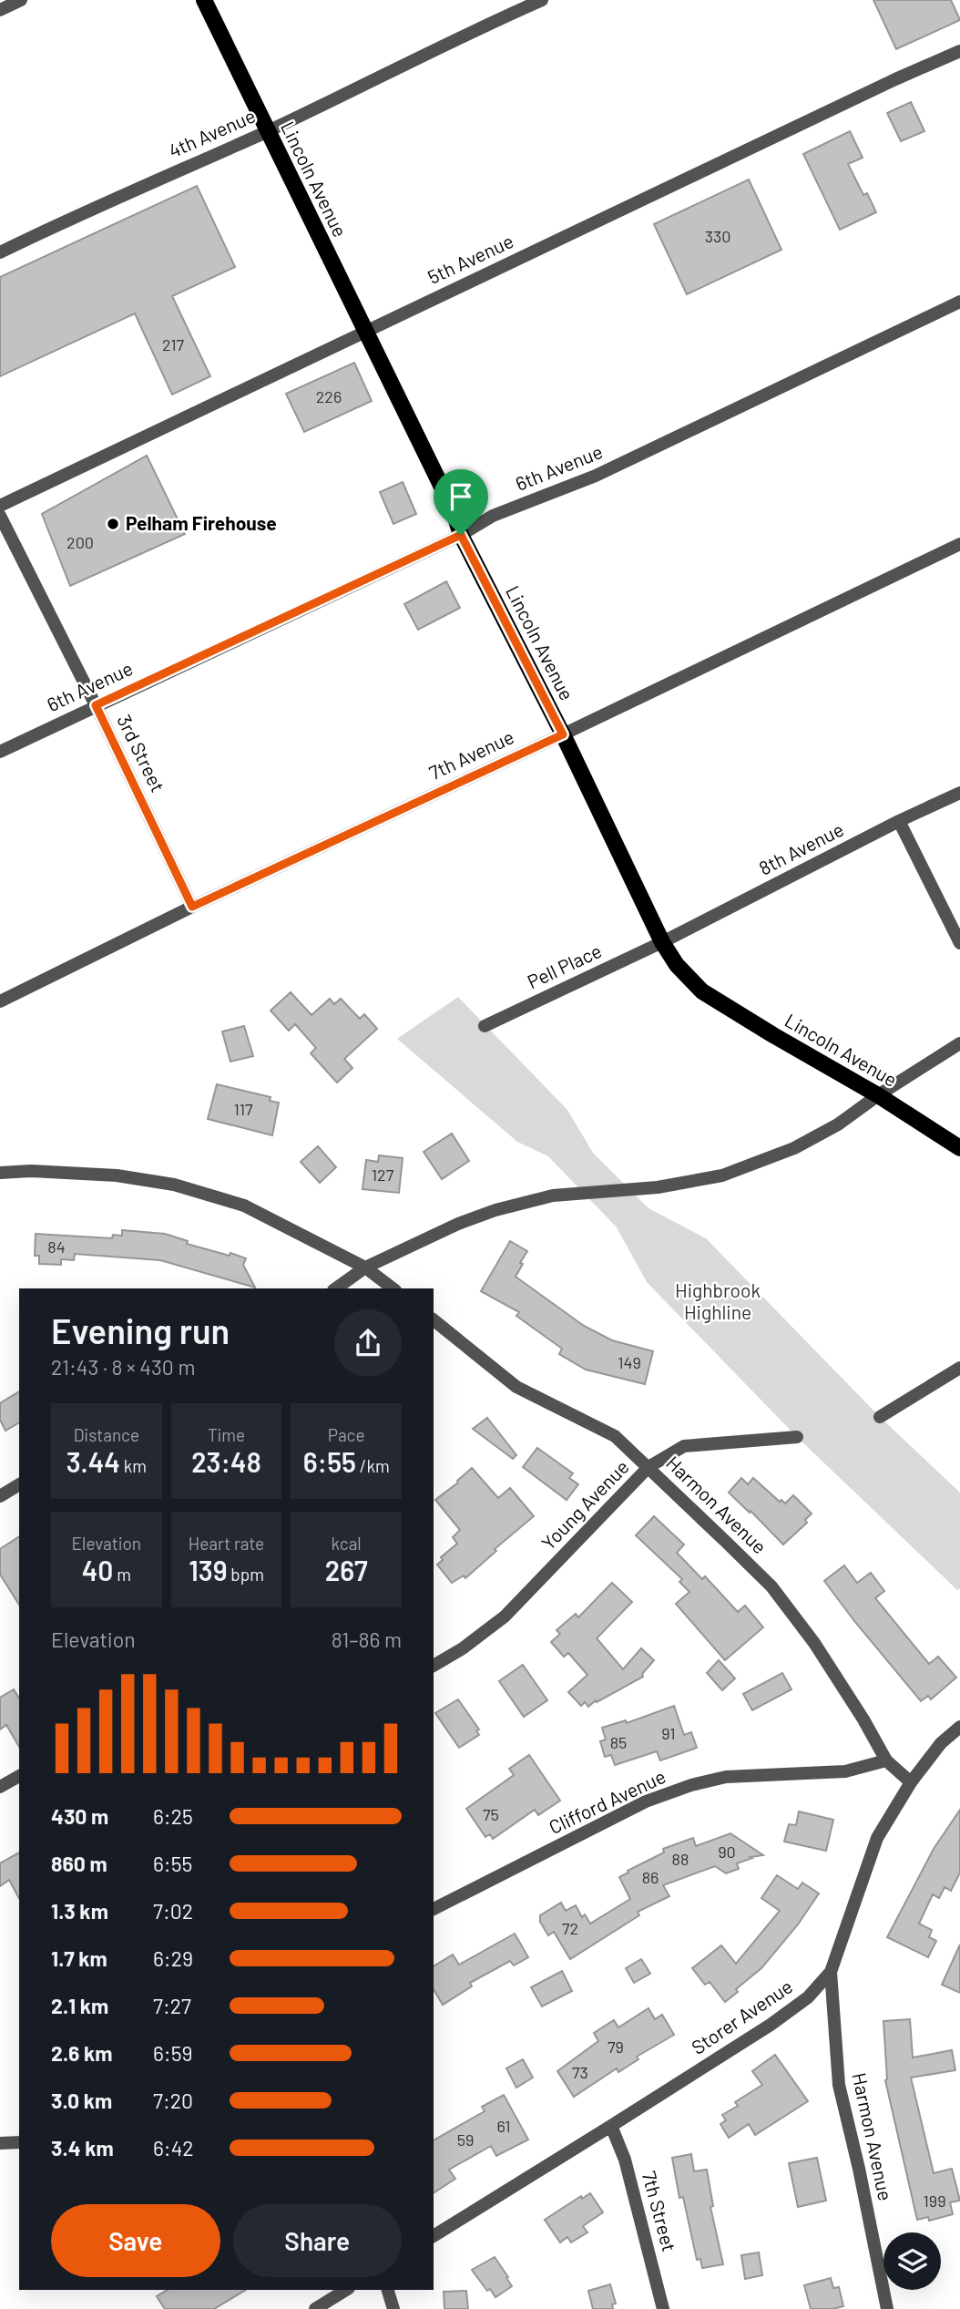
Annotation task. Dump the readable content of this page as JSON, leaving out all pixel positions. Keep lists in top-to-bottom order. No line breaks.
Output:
{"streets":{"main road":["Lincoln Avenue"],"street":["4th Avenue","5th Avenue","6th Avenue","3rd Street","7th Avenue","8th Avenue","Pell Place","Young Avenue","Harmon Avenue","Clifford Avenue","Storer Avenue","7th Street"]},"crossings":[["4th Avenue","Lincoln Avenue"],["Lincoln Avenue","5th Avenue"],["Lincoln Avenue","6th Avenue"],["Lincoln Avenue","7th Avenue"],["Lincoln Avenue","8th Avenue"],["Lincoln Avenue","Pell Place"],["6th Avenue","3rd Street"],["3rd Street","7th Avenue"],["8th Avenue","Pell Place"],["Young Avenue","Harmon Avenue"],["Harmon Avenue","Clifford Avenue"],["Harmon Avenue","Storer Avenue"],["Storer Avenue","7th Street"]],"parks":["Highbrook Highline"],"places":["Pelham Firehouse"],"house_numbers":["330","217","226","200","117","127","84","149","91","85","75","90","88","86","72","79","73","61","59","199"],"page":{"heading":["Evening run","21:43 · 8 × 430 m"],"stats":[["Distance","3.44 km"],["Time","23:48"],["Pace","6:55 /km"],["Elevation","40 m"],["Heart rate","139 bpm"],["kcal","267"]],"chart":["Elevation","81–86 m"],"list":[{"name":"430 m","note":"6:25"},{"name":"860 m","note":"6:55"},{"name":"1.3 km","note":"7:02"},{"name":"1.7 km","note":"6:29"},{"name":"2.1 km","note":"7:27"},{"name":"2.6 km","note":"6:59"},{"name":"3.0 km","note":"7:20"},{"name":"3.4 km","note":"6:42"}],"buttons":["Save","Share"]}}
